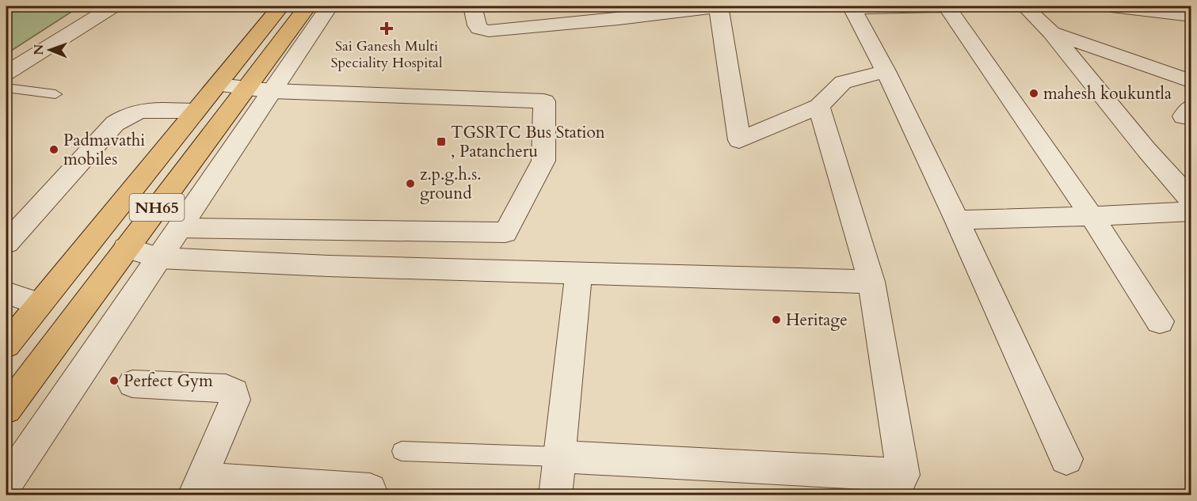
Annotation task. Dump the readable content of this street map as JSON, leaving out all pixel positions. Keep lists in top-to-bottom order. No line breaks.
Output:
{"streets":{"highway":["NH65"]},"places":{"health":["Sai Ganesh Multi Speciality Hospital"],"other":["mahesh koukuntla","Padmavathi mobiles","z.p.g.h.s. ground","Heritage","Perfect Gym"],"transit":["TGSRTC Bus Station , Patancheru"]},"north":"left"}
